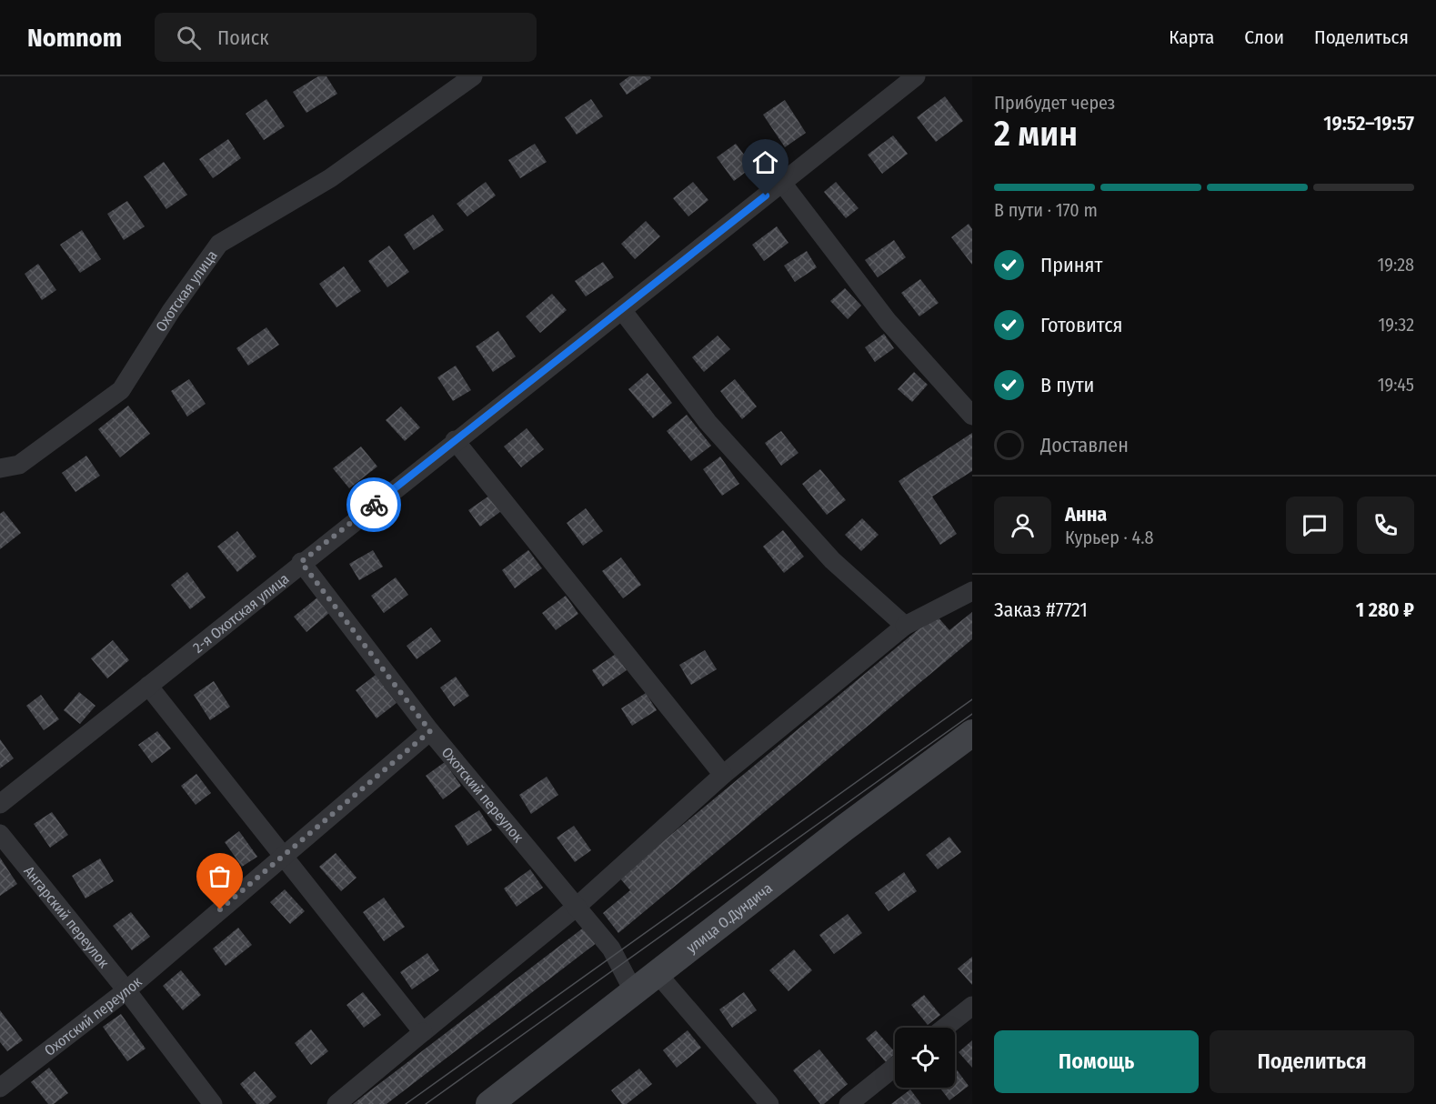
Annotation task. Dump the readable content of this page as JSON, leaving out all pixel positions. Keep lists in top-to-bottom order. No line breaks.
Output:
{"streets":{"main road":["улица О.Дундича"],"street":["Охотская улица","2-я Охотская улица","Охотский переулок","Ангарский переулок"]},"crossings":[["Охотский переулок","Ангарский переулок"],["Охотский переулок","улица О.Дундича"]],"page":{"header":"Nomnom","search":"Поиск","nav":["Карта","Слои","Поделиться"],"heading":["2 мин","Прибудет через","19:52–19:57"],"panel":["Анна","Курьер · 4.8","Заказ #7721","1 280 ₽"],"bar":"В пути · 170 m","list":[["Принят","19:28"],["Готовится","19:32"],["В пути","19:45"],"Доставлен"],"buttons":["Помощь","Поделиться"]}}
